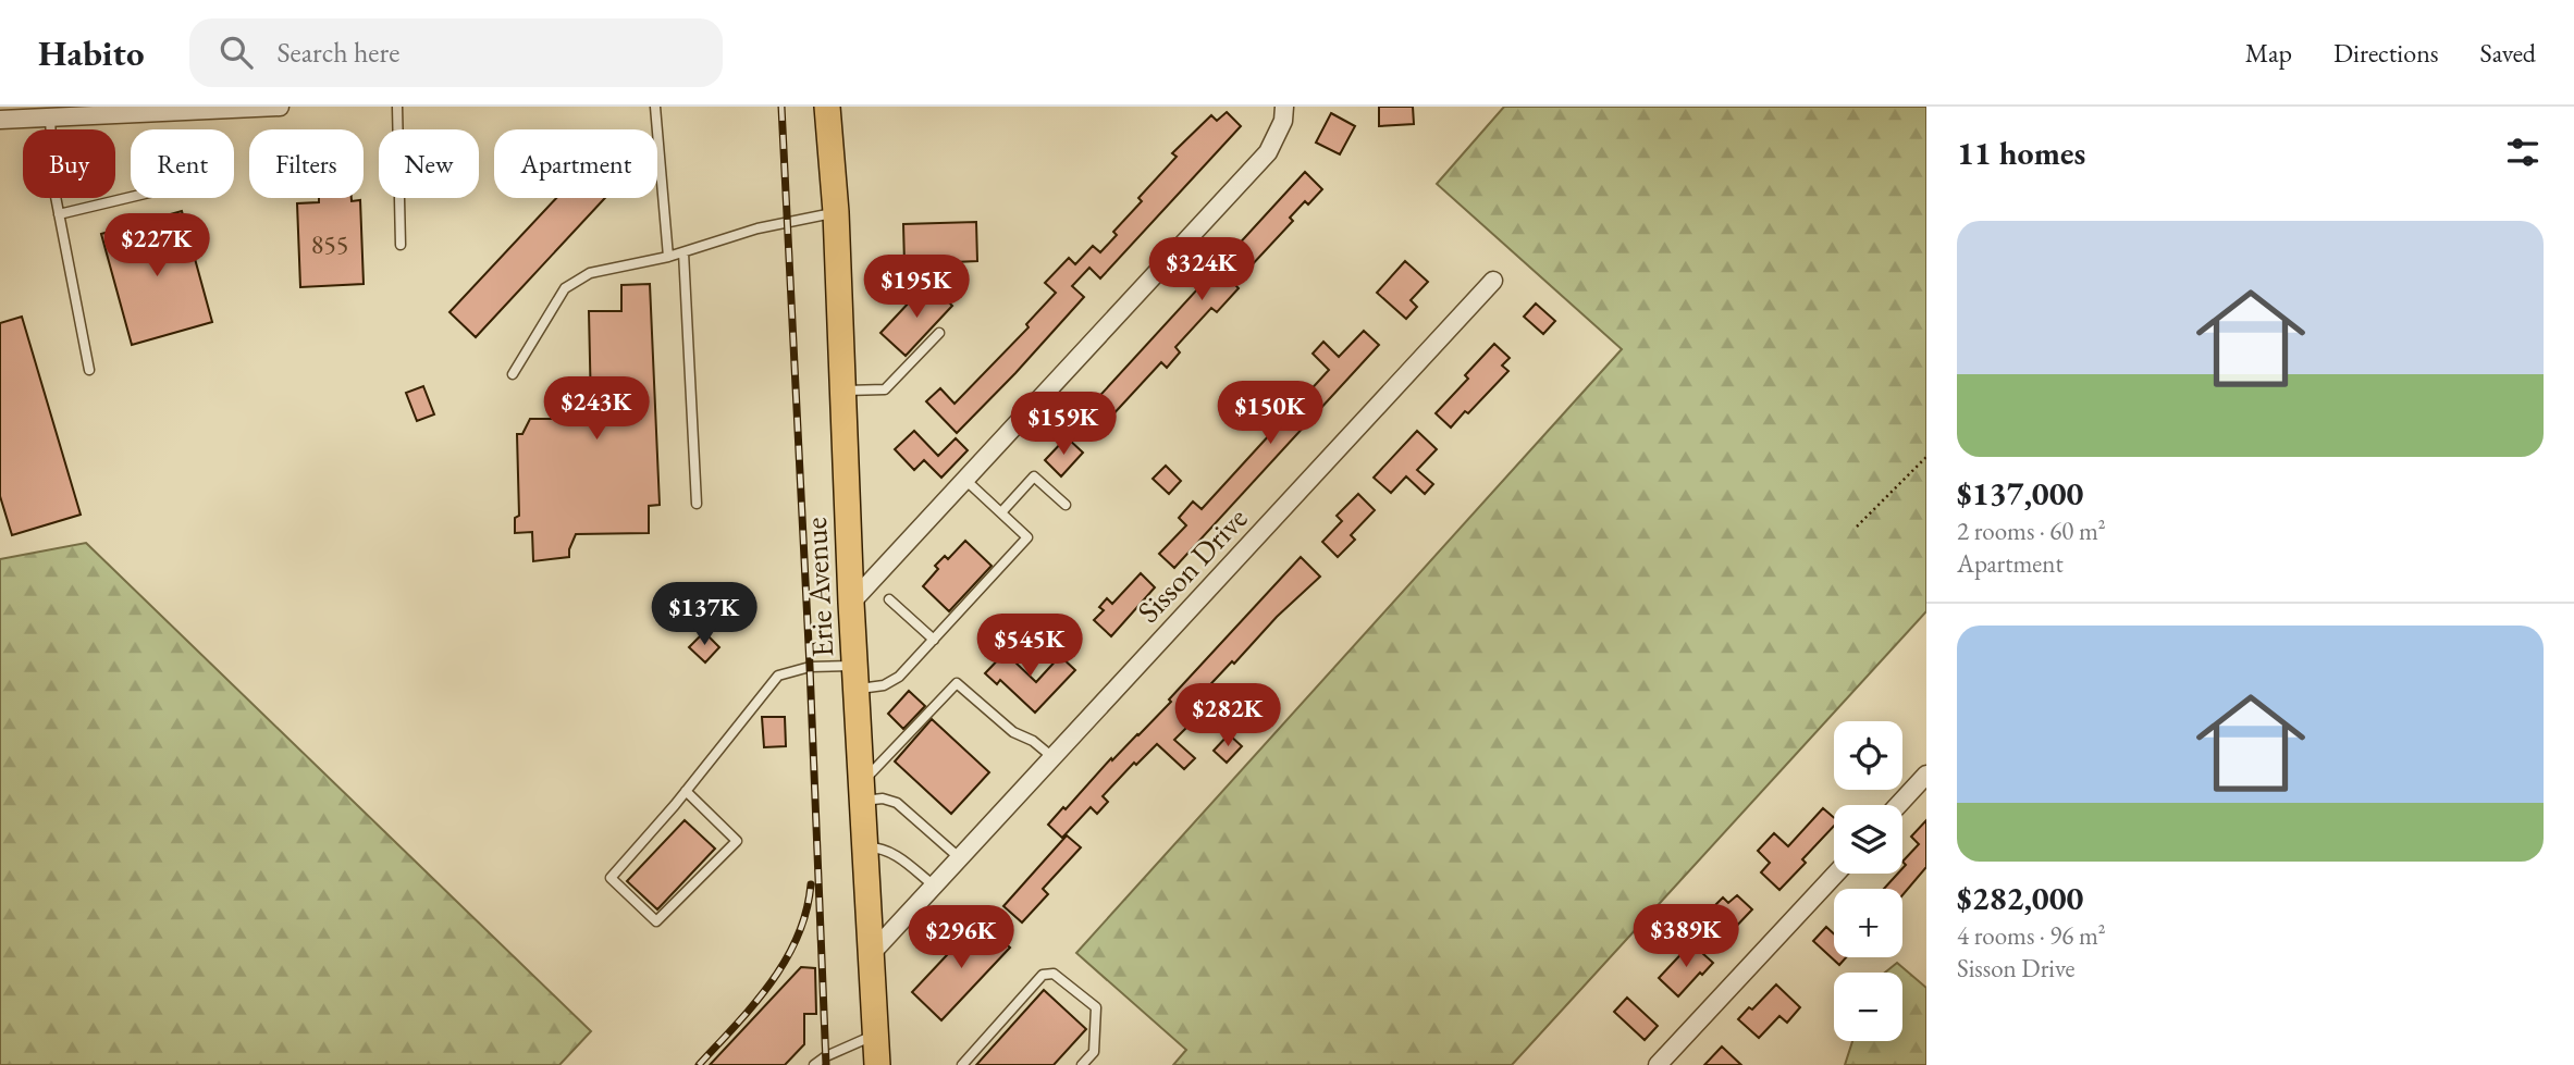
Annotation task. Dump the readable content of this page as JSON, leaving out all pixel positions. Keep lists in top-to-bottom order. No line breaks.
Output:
{"streets":{"main road":["Erie Avenue"],"street":["Sisson Drive"]},"crossings":[["Sisson Drive","Erie Avenue"]],"house_numbers":["855"],"page":{"header":"Habito","search":"Search here","nav":["Map","Directions","Saved"],"heading":"11 homes","chip":["Buy","Rent","Filters","New","Apartment"],"list":[{"name":"$137,000","note":"2 rooms · 60 m² · Apartment"},{"name":"$282,000","note":"4 rooms · 96 m² · Sisson Drive"}],"price":["$227K","$324K","$195K","$243K","$150K","$159K","$137K","$545K","$282K","$389K","$296K"],"map_buttons":["+","−"]}}
